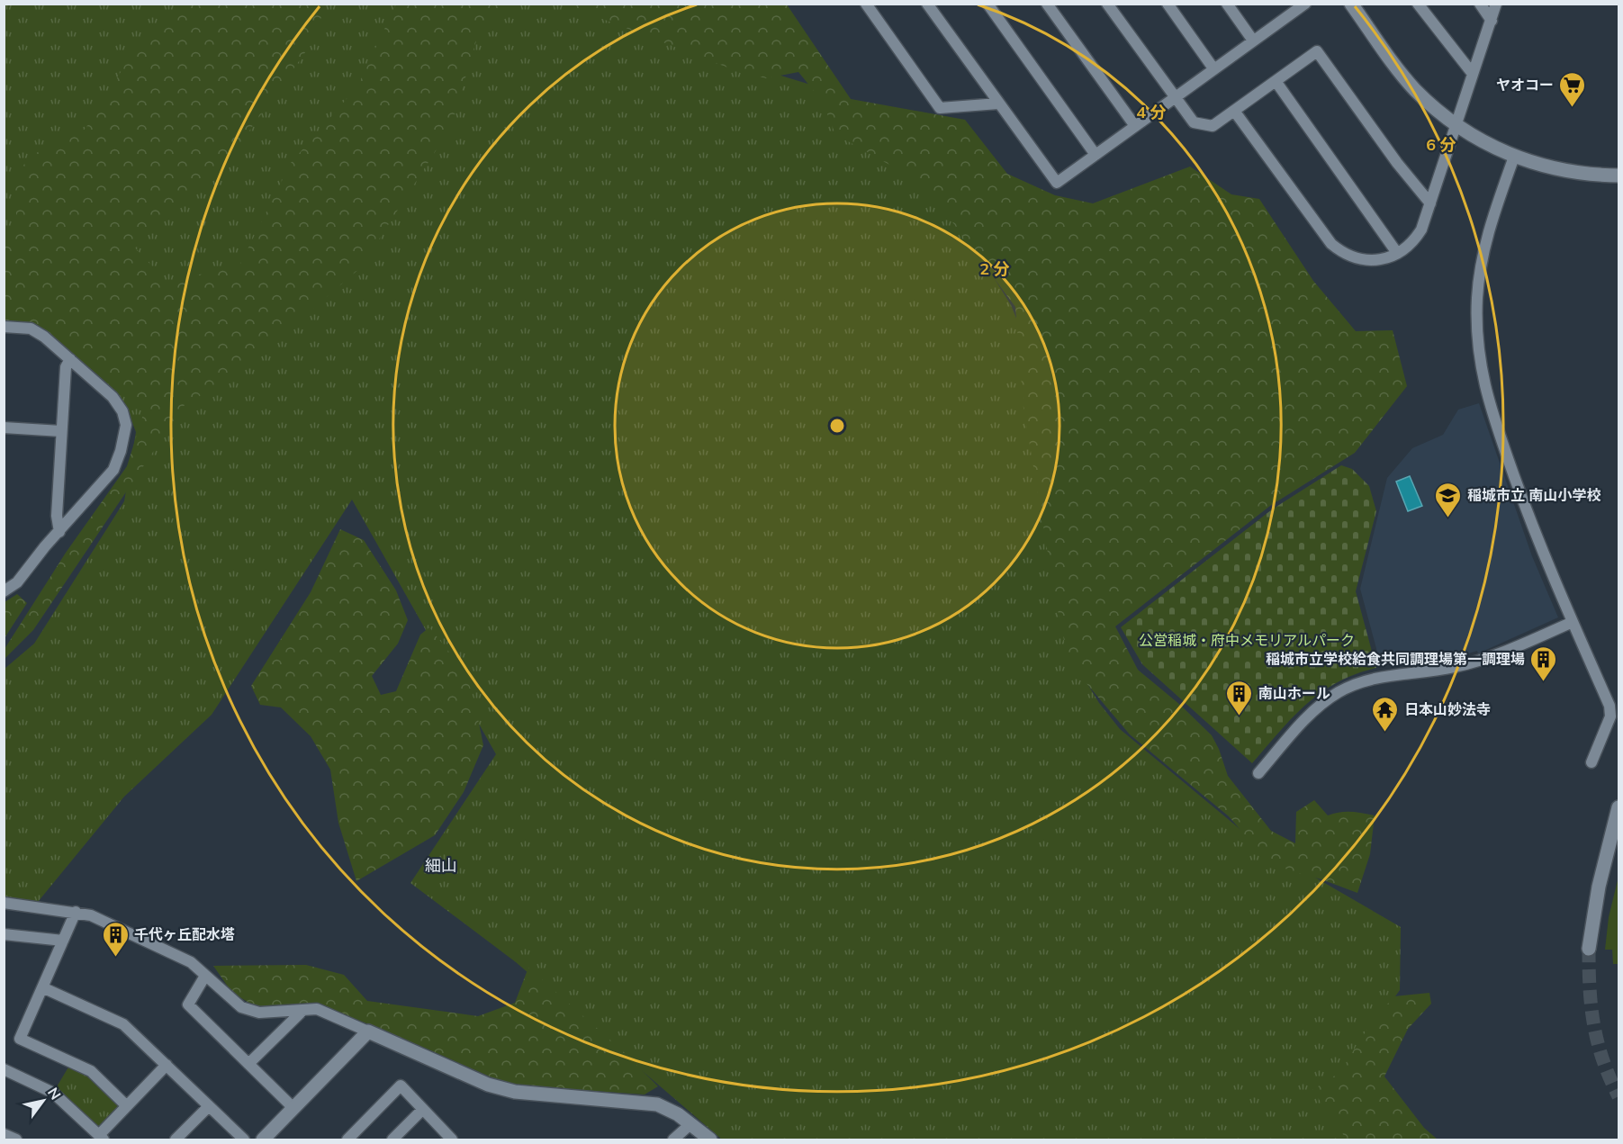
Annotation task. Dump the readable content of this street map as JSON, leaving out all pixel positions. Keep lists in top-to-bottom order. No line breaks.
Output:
{"districts":["細山"],"parks":["公営稲城・府中メモリアルパーク"],"places":{"supermarket":["ヤオコー"],"school or university":["稲城市立 南山小学校"],"building":["稲城市立学校給食共同調理場第一調理場","南山ホール","千代ヶ丘配水塔"],"temple":["日本山妙法寺"]},"north":"top right","rings":["4 分","6 分","2 分"]}
